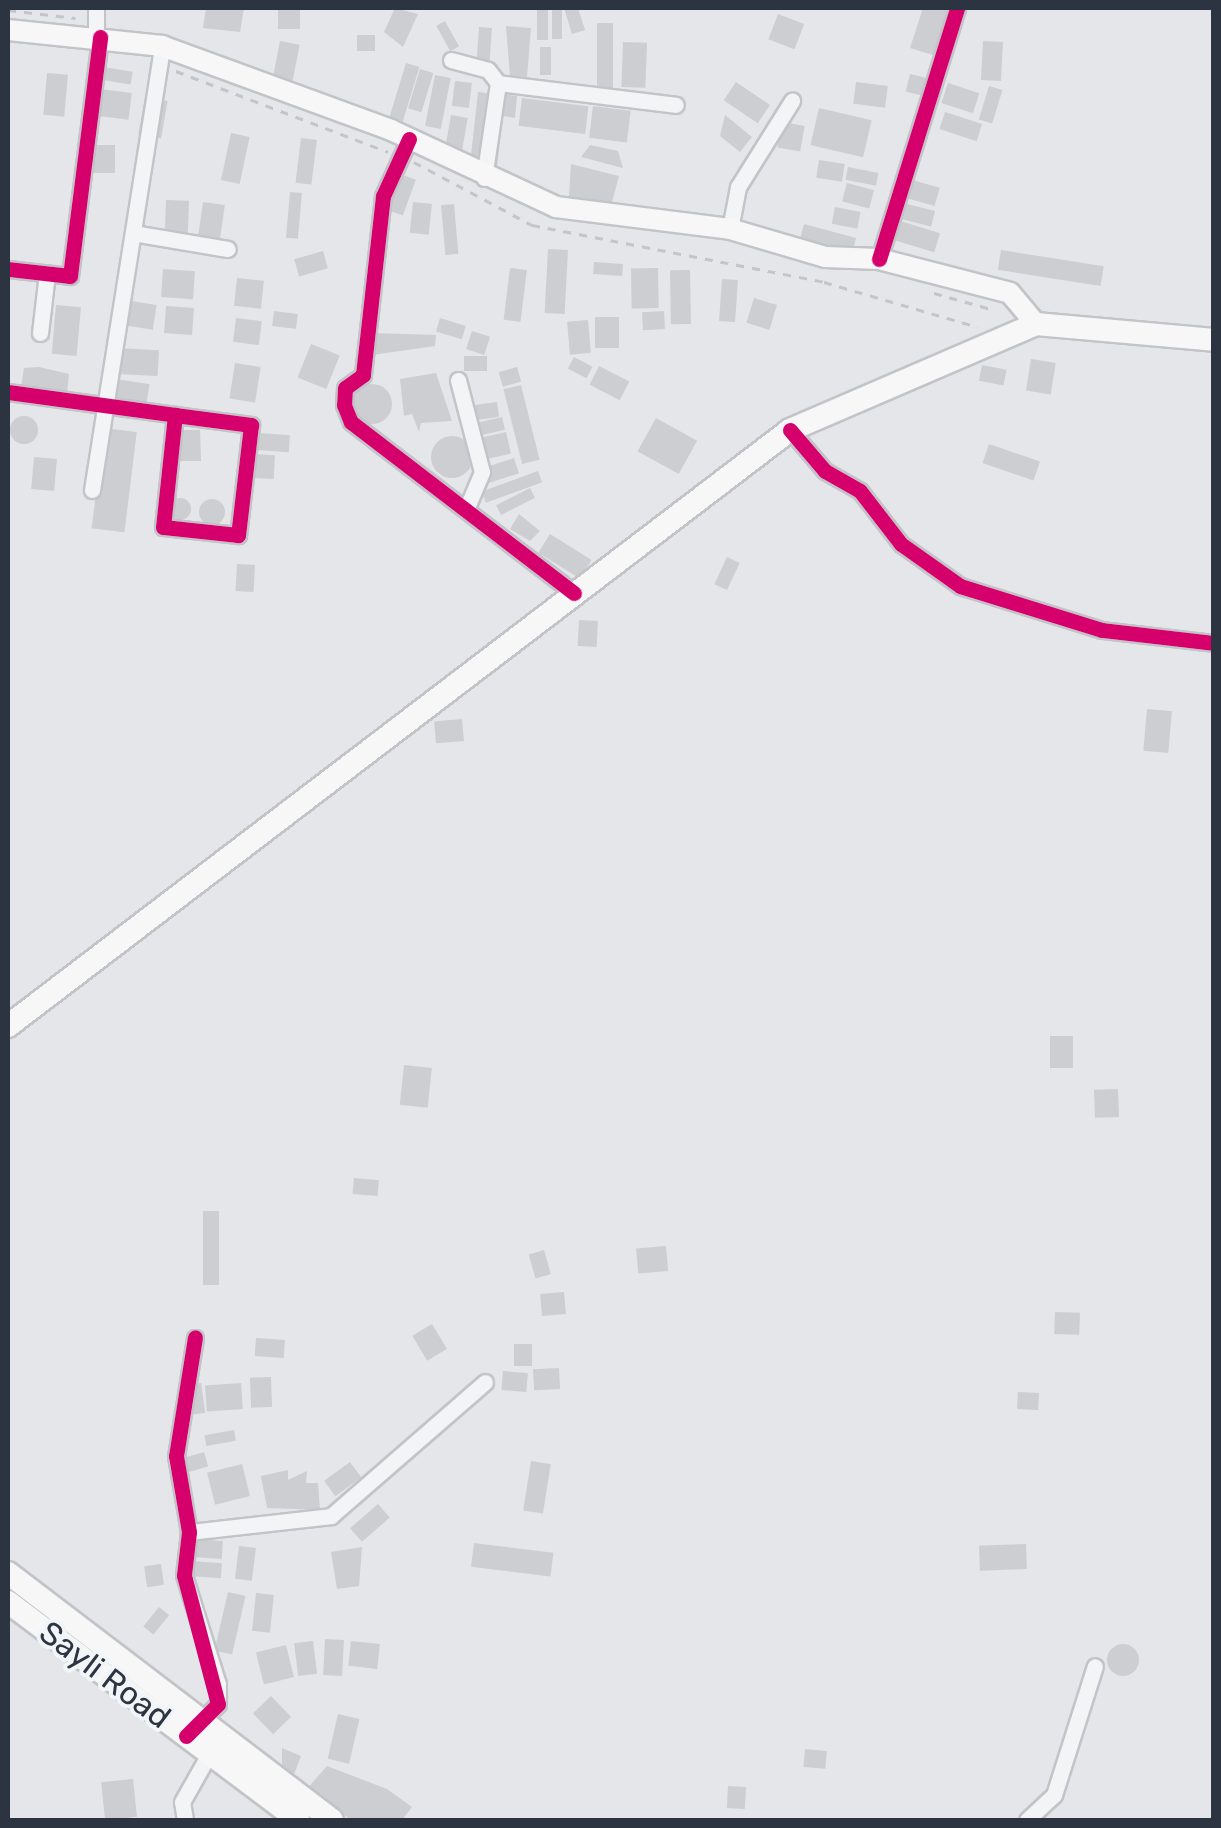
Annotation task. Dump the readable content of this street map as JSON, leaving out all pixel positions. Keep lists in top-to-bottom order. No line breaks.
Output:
{"streets":{"main road":["Sayli Road"]}}
